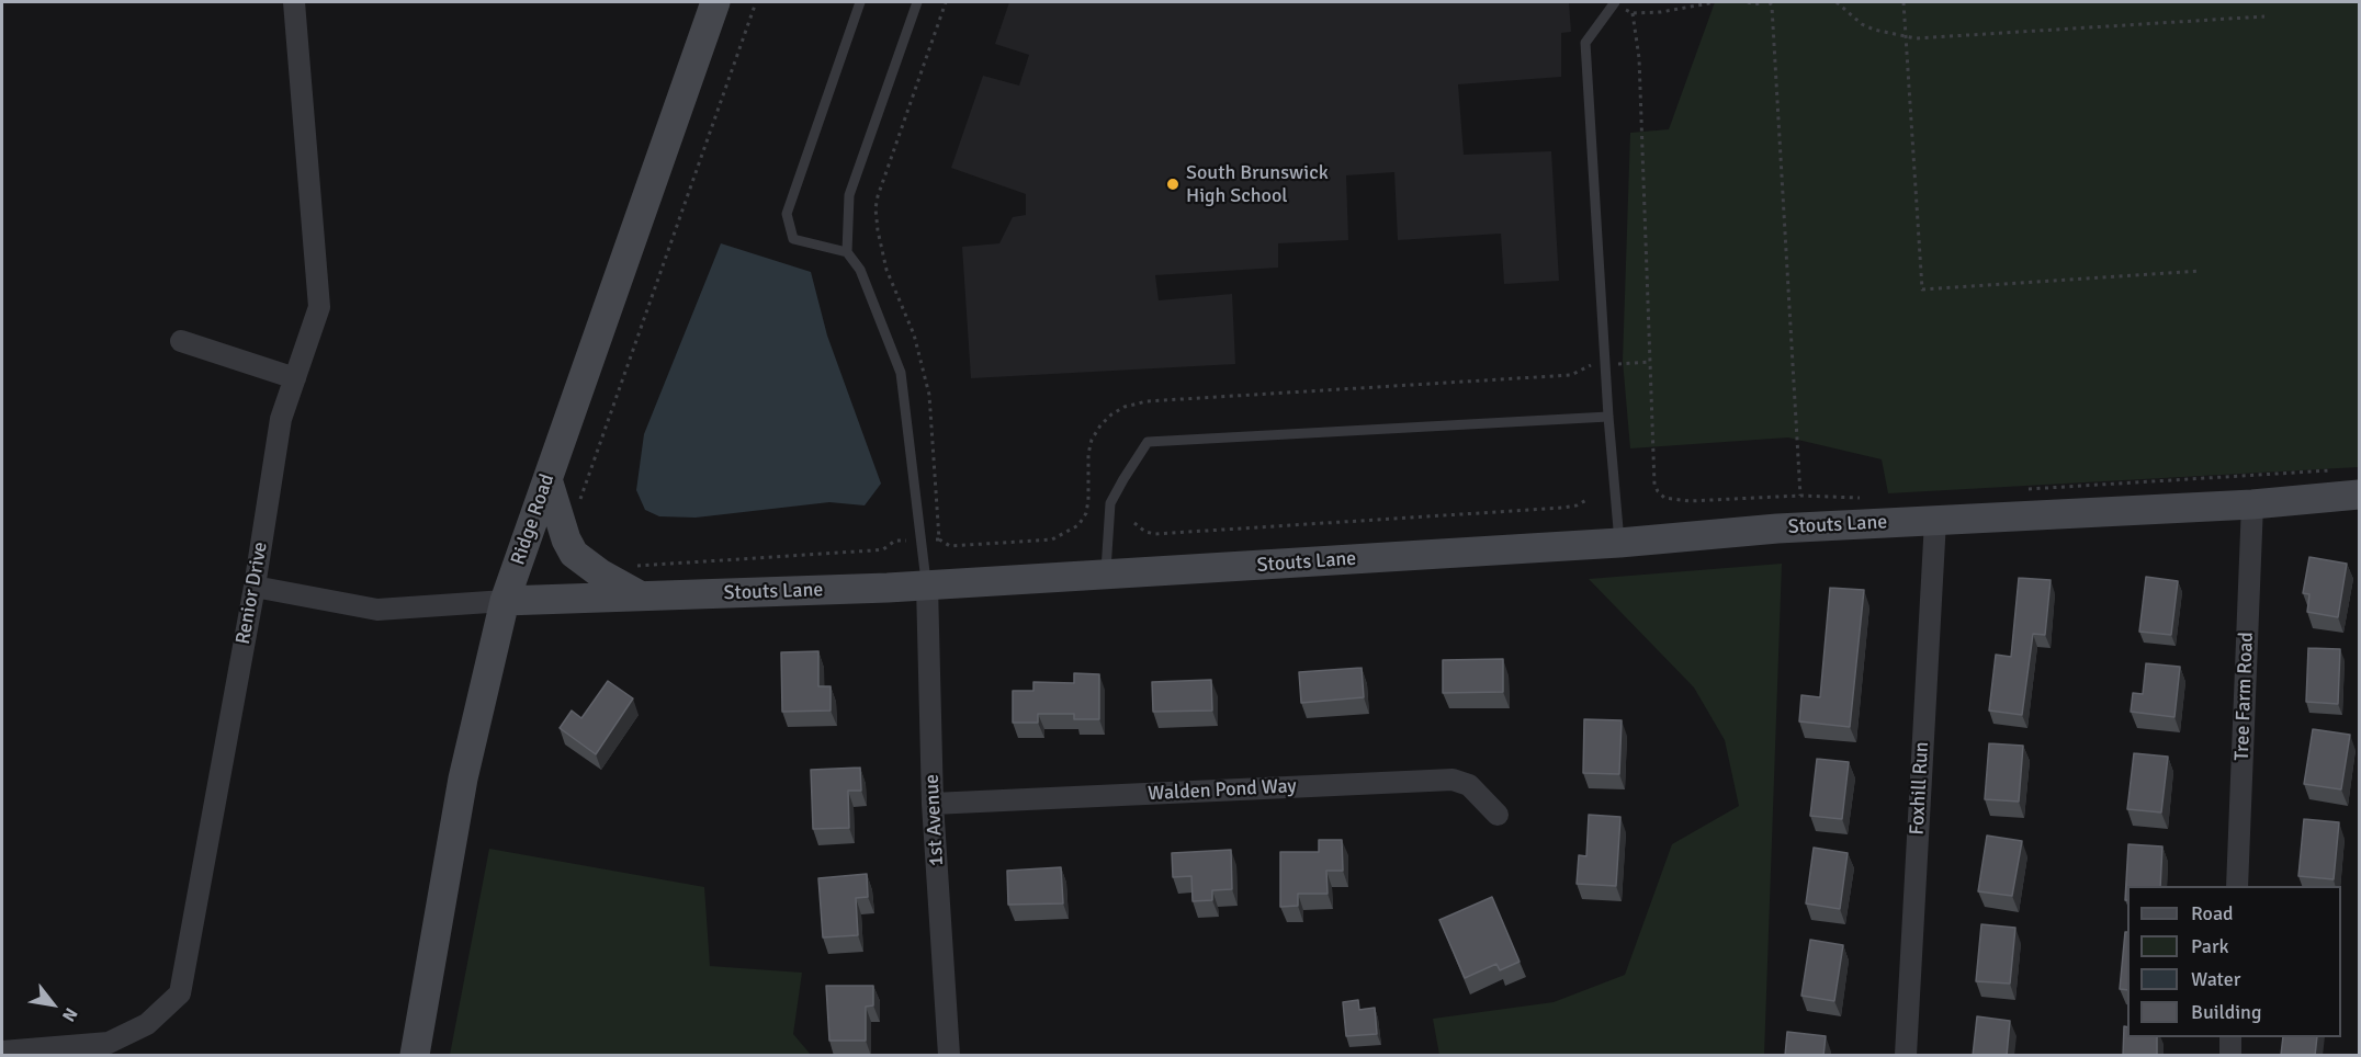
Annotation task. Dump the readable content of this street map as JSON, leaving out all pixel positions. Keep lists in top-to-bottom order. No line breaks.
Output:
{"streets":{"street":["Ridge Road","Stouts Lane","Renior Drive","Tree Farm Road","Foxhill Run","Walden Pond Way","1st Avenue"]},"crossings":[["Ridge Road","Stouts Lane"],["Stouts Lane","Renior Drive"],["Stouts Lane","Tree Farm Road"],["Stouts Lane","Foxhill Run"],["Stouts Lane","1st Avenue"],["Walden Pond Way","1st Avenue"]],"places":["South Brunswick High School"],"legend":["Road","Park","Water","Building"],"north":"bottom right"}
